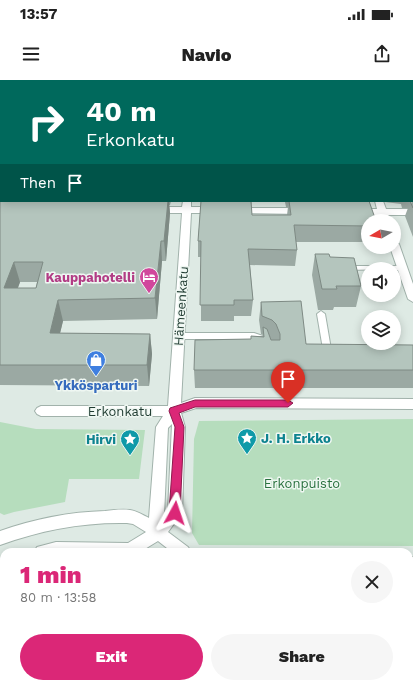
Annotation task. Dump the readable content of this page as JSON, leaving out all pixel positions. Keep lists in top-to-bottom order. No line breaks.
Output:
{"streets":{"street":["Hämeenkatu","Erkonkatu"]},"crossings":[["Hämeenkatu","Erkonkatu"]],"parks":["Erkonpuisto"],"places":{"hotel":["Kauppahotelli"],"shop":["Ykkösparturi"],"place":["J. H. Erkko","Hirvi"]},"north":"left","page":{"status":"13:57","header":"Navio","turn":["40 m","Erkonkatu"],"then":"Then","heading":["1 min","80 m · 13:58"],"buttons":["Exit","Share"]}}
